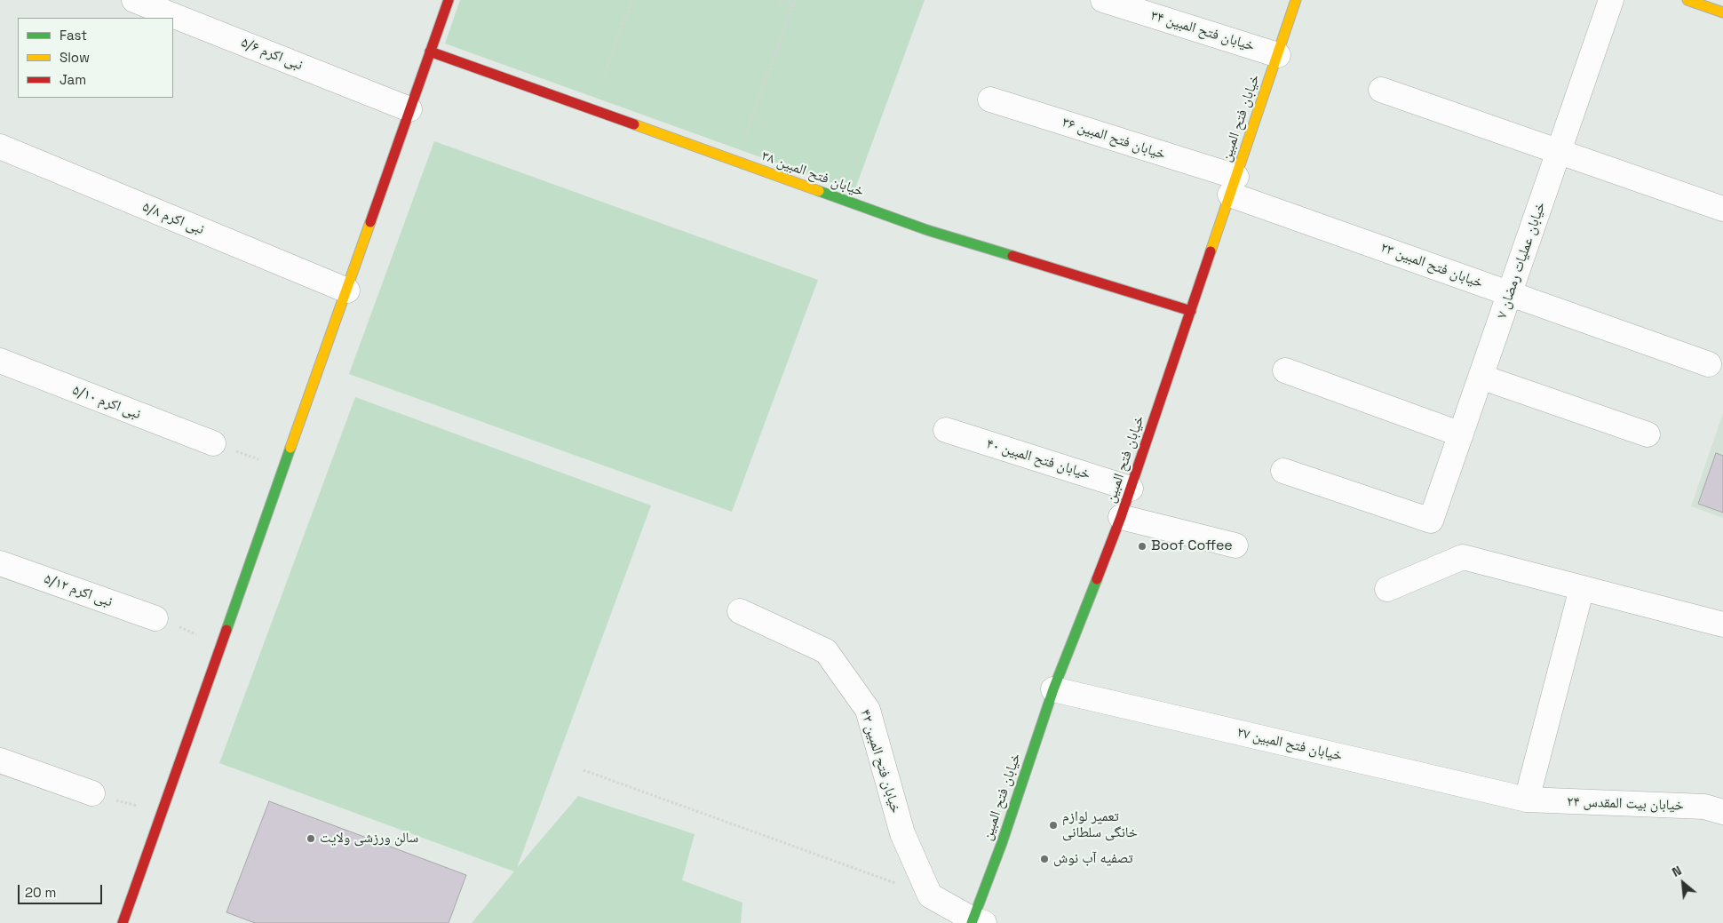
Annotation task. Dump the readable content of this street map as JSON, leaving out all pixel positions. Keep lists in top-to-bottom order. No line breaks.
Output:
{"streets":{"street":["خیابان فتح المبین ۳۴","نبی اکرم ۵/۶","خیابان فتح المبین","خیابان فتح المبین ۳۶","خیابان فتح المبین ۳۸","نبی اکرم ۵/۸","خیابان عملیات رمضان ۷","خیابان فتح المبین ۲۳","نبی اکرم ۵/۱۰","خیابان فتح المبین ۴۰","نبی اکرم ۵/۱۲","خیابان فتح المبین ۲۷","خیابان فتح المبین ۴۲","خیابان بیت المقدس ۲۴"]},"crossings":[["خیابان فتح المبین ۳۴","خیابان فتح المبین"],["خیابان فتح المبین","خیابان فتح المبین ۳۶"],["خیابان فتح المبین","خیابان فتح المبین ۳۸"],["خیابان فتح المبین","خیابان فتح المبین ۲۳"],["خیابان فتح المبین","خیابان فتح المبین ۴۰"],["خیابان فتح المبین","خیابان فتح المبین ۲۷"],["خیابان فتح المبین ۳۶","خیابان فتح المبین ۲۳"],["خیابان عملیات رمضان ۷","خیابان فتح المبین ۲۳"],["خیابان فتح المبین ۲۷","خیابان بیت المقدس ۲۴"]],"places":["Boof Coffee","تعمیر لوازم خانگی سلطانی","سالن ورزشی ولایت","تصفیه آب نوش"],"legend":["Fast","Slow","Jam"],"scale_bar":"20 m","north":"top left"}
